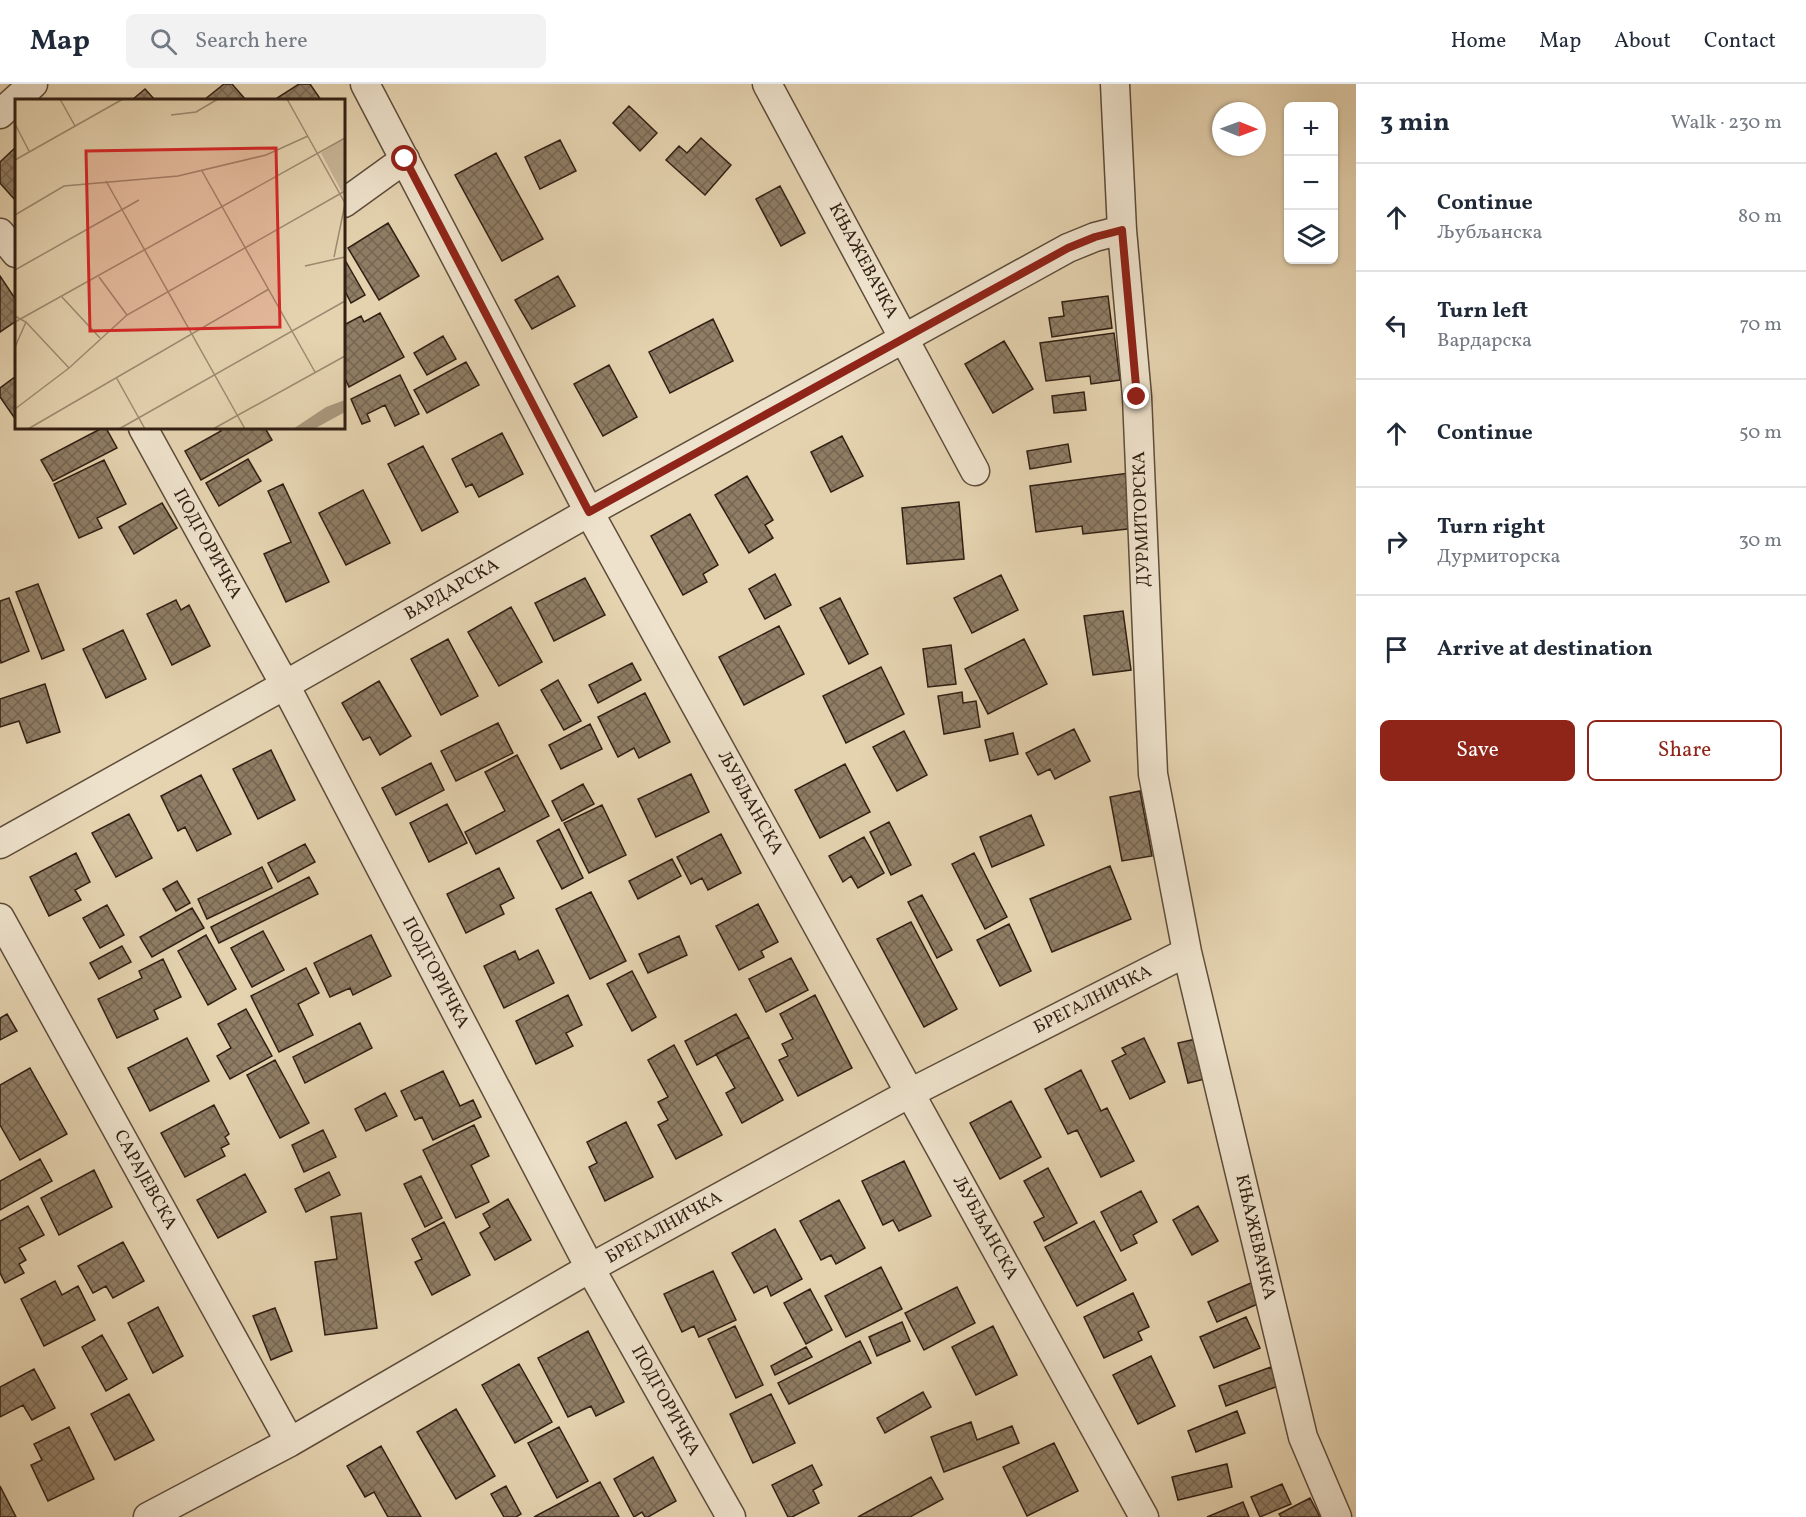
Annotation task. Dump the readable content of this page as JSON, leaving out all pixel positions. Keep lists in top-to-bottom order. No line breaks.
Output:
{"streets":{"street":["КЊАЖЕВАЧКА","ДУРМИТОРСКА","ПОДГОРИЧКА","ВАРДАРСКА","ЉУБЉАНСКА","БРЕГАЛНИЧКА","САРАЈЕВСКА"]},"crossings":[["КЊАЖЕВАЧКА","ДУРМИТОРСКА"],["КЊАЖЕВАЧКА","ВАРДАРСКА"],["КЊАЖЕВАЧКА","БРЕГАЛНИЧКА"],["ДУРМИТОРСКА","ВАРДАРСКА"],["ДУРМИТОРСКА","БРЕГАЛНИЧКА"],["ПОДГОРИЧКА","ВАРДАРСКА"],["ПОДГОРИЧКА","БРЕГАЛНИЧКА"],["ВАРДАРСКА","ЉУБЉАНСКА"],["ЉУБЉАНСКА","БРЕГАЛНИЧКА"],["БРЕГАЛНИЧКА","САРАЈЕВСКА"]],"north":"right","page":{"header":"Map","search":"Search here","nav":["Home","Map","About","Contact"],"heading":["3 min","Walk · 230 m"],"map_buttons":["+","−"],"list":[["Continue","Љубљанска","80 m"],["Turn left","Вардарска","70 m"],["Continue","50 m"],["Turn right","Дурмиторска","30 m"],"Arrive at destination"],"buttons":["Save","Share"]}}
